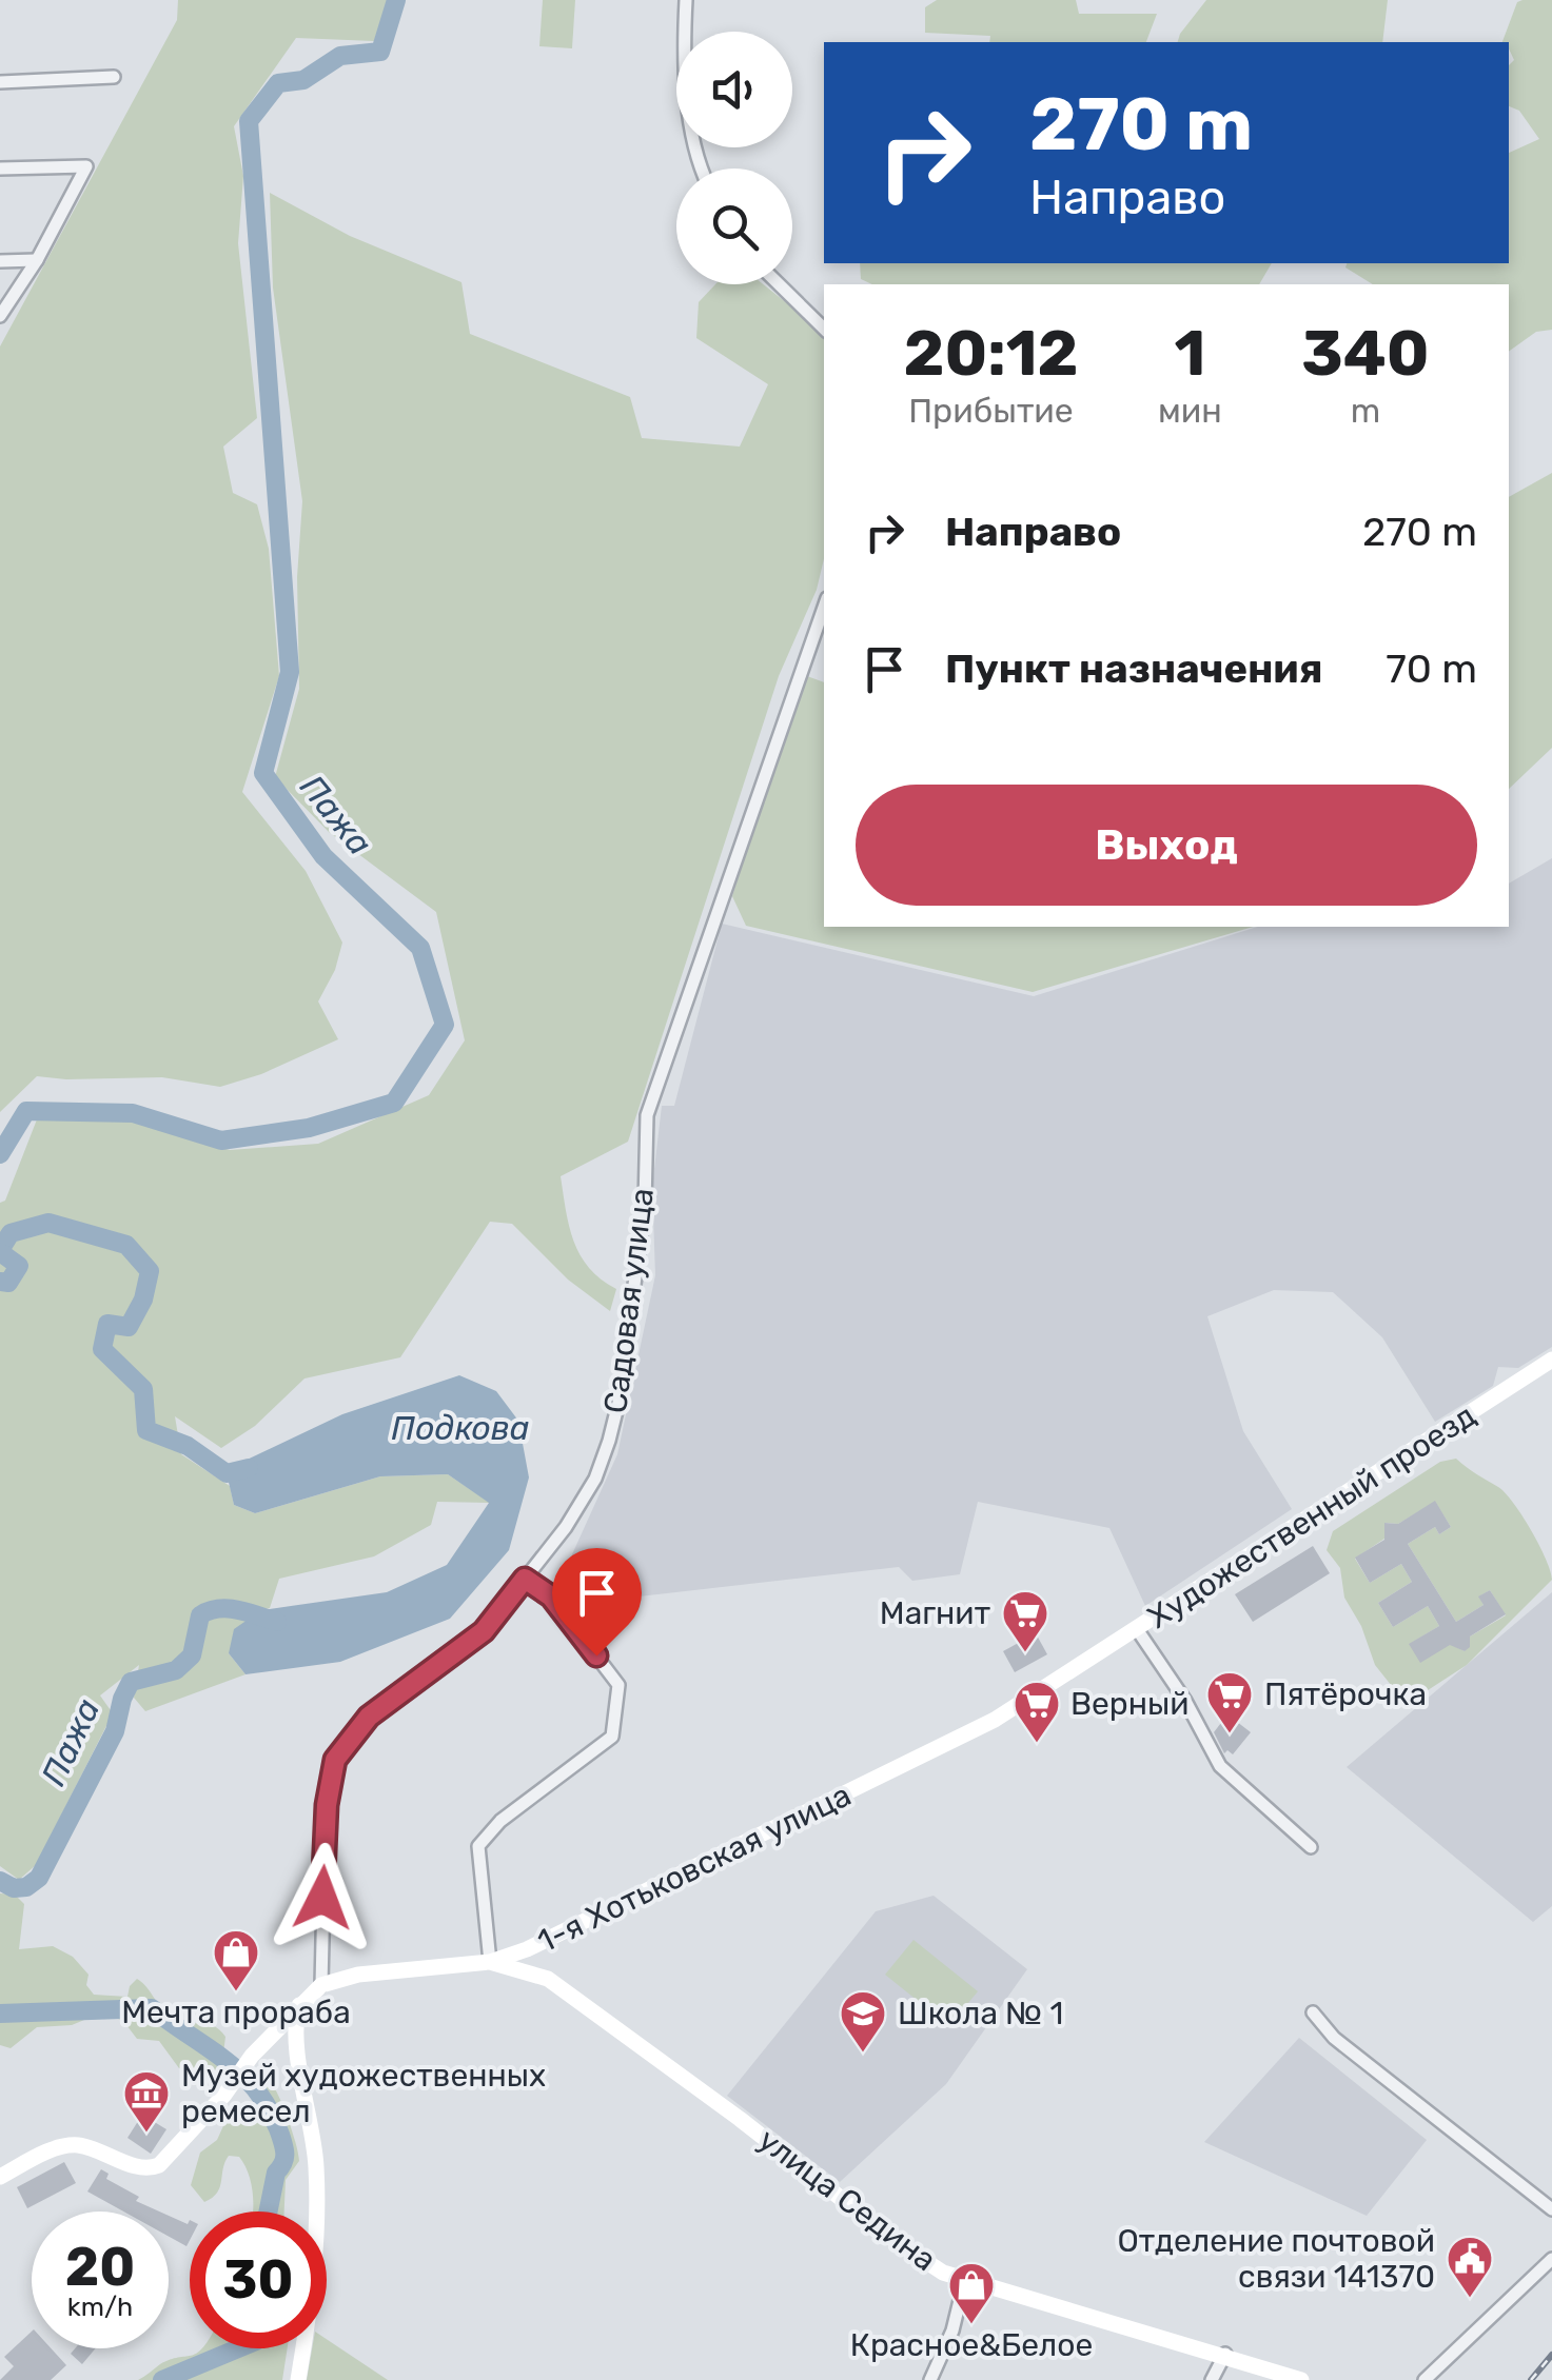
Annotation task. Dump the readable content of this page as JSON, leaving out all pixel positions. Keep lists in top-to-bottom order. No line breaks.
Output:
{"streets":{"main road":["Художественный проезд","1-я Хотьковская улица","улица Седина"],"street":["Садовая улица"]},"crossings":[["Садовая улица","1-я Хотьковская улица"],["Художественный проезд","1-я Хотьковская улица"],["1-я Хотьковская улица","улица Седина"]],"water":["Пажа","Подкова"],"places":{"supermarket":["Магнит","Пятёрочка","Верный"],"shop":["Мечта прораба","Красное&Белое"],"school or university":["Школа № 1"],"museum":["Музей художественных ремесел"],"public building":["Отделение почтовой связи 141370"]},"page":{"turn":["270 m","Направо"],"eta":["20:12","Прибытие","1","мин","340","m"],"list":[{"name":"Направо","value":"270 m"},{"name":"Пункт назначения","value":"70 m"}],"buttons":"Выход","speed":"20 km/h","limit":"30"}}
